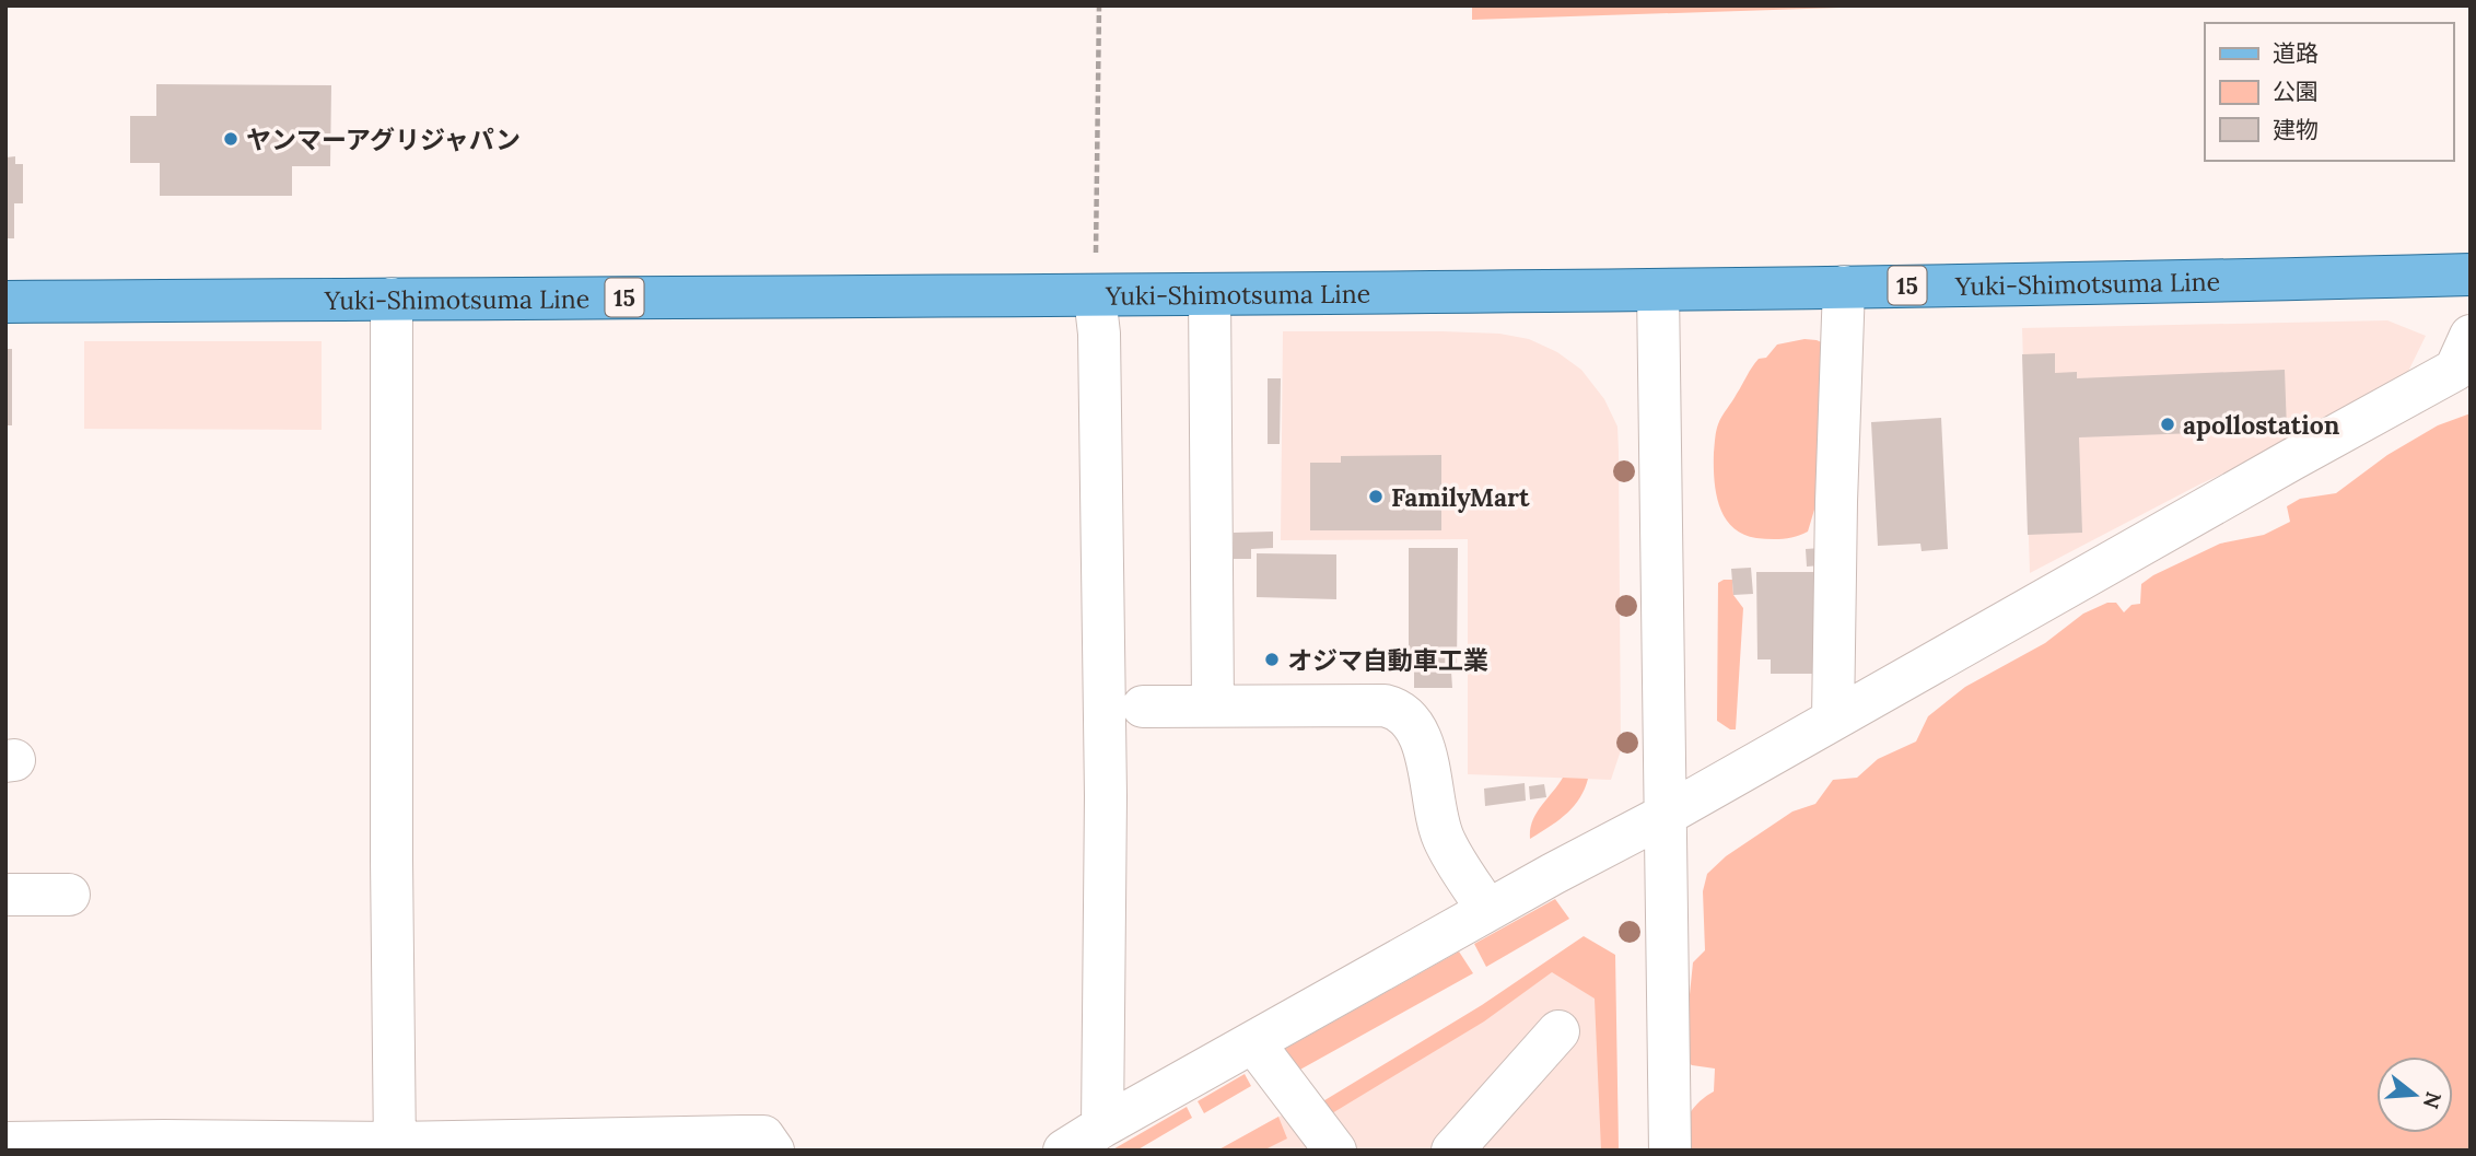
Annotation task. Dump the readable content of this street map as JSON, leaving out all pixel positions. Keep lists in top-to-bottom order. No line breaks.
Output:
{"streets":{"main road":["Yuki-Shimotsuma Line","15"]},"places":["ヤンマーアグリジャパン","apollostation","FamilyMart","オジマ自動車工業"],"legend":["道路","公園","建物"],"north":"right"}
